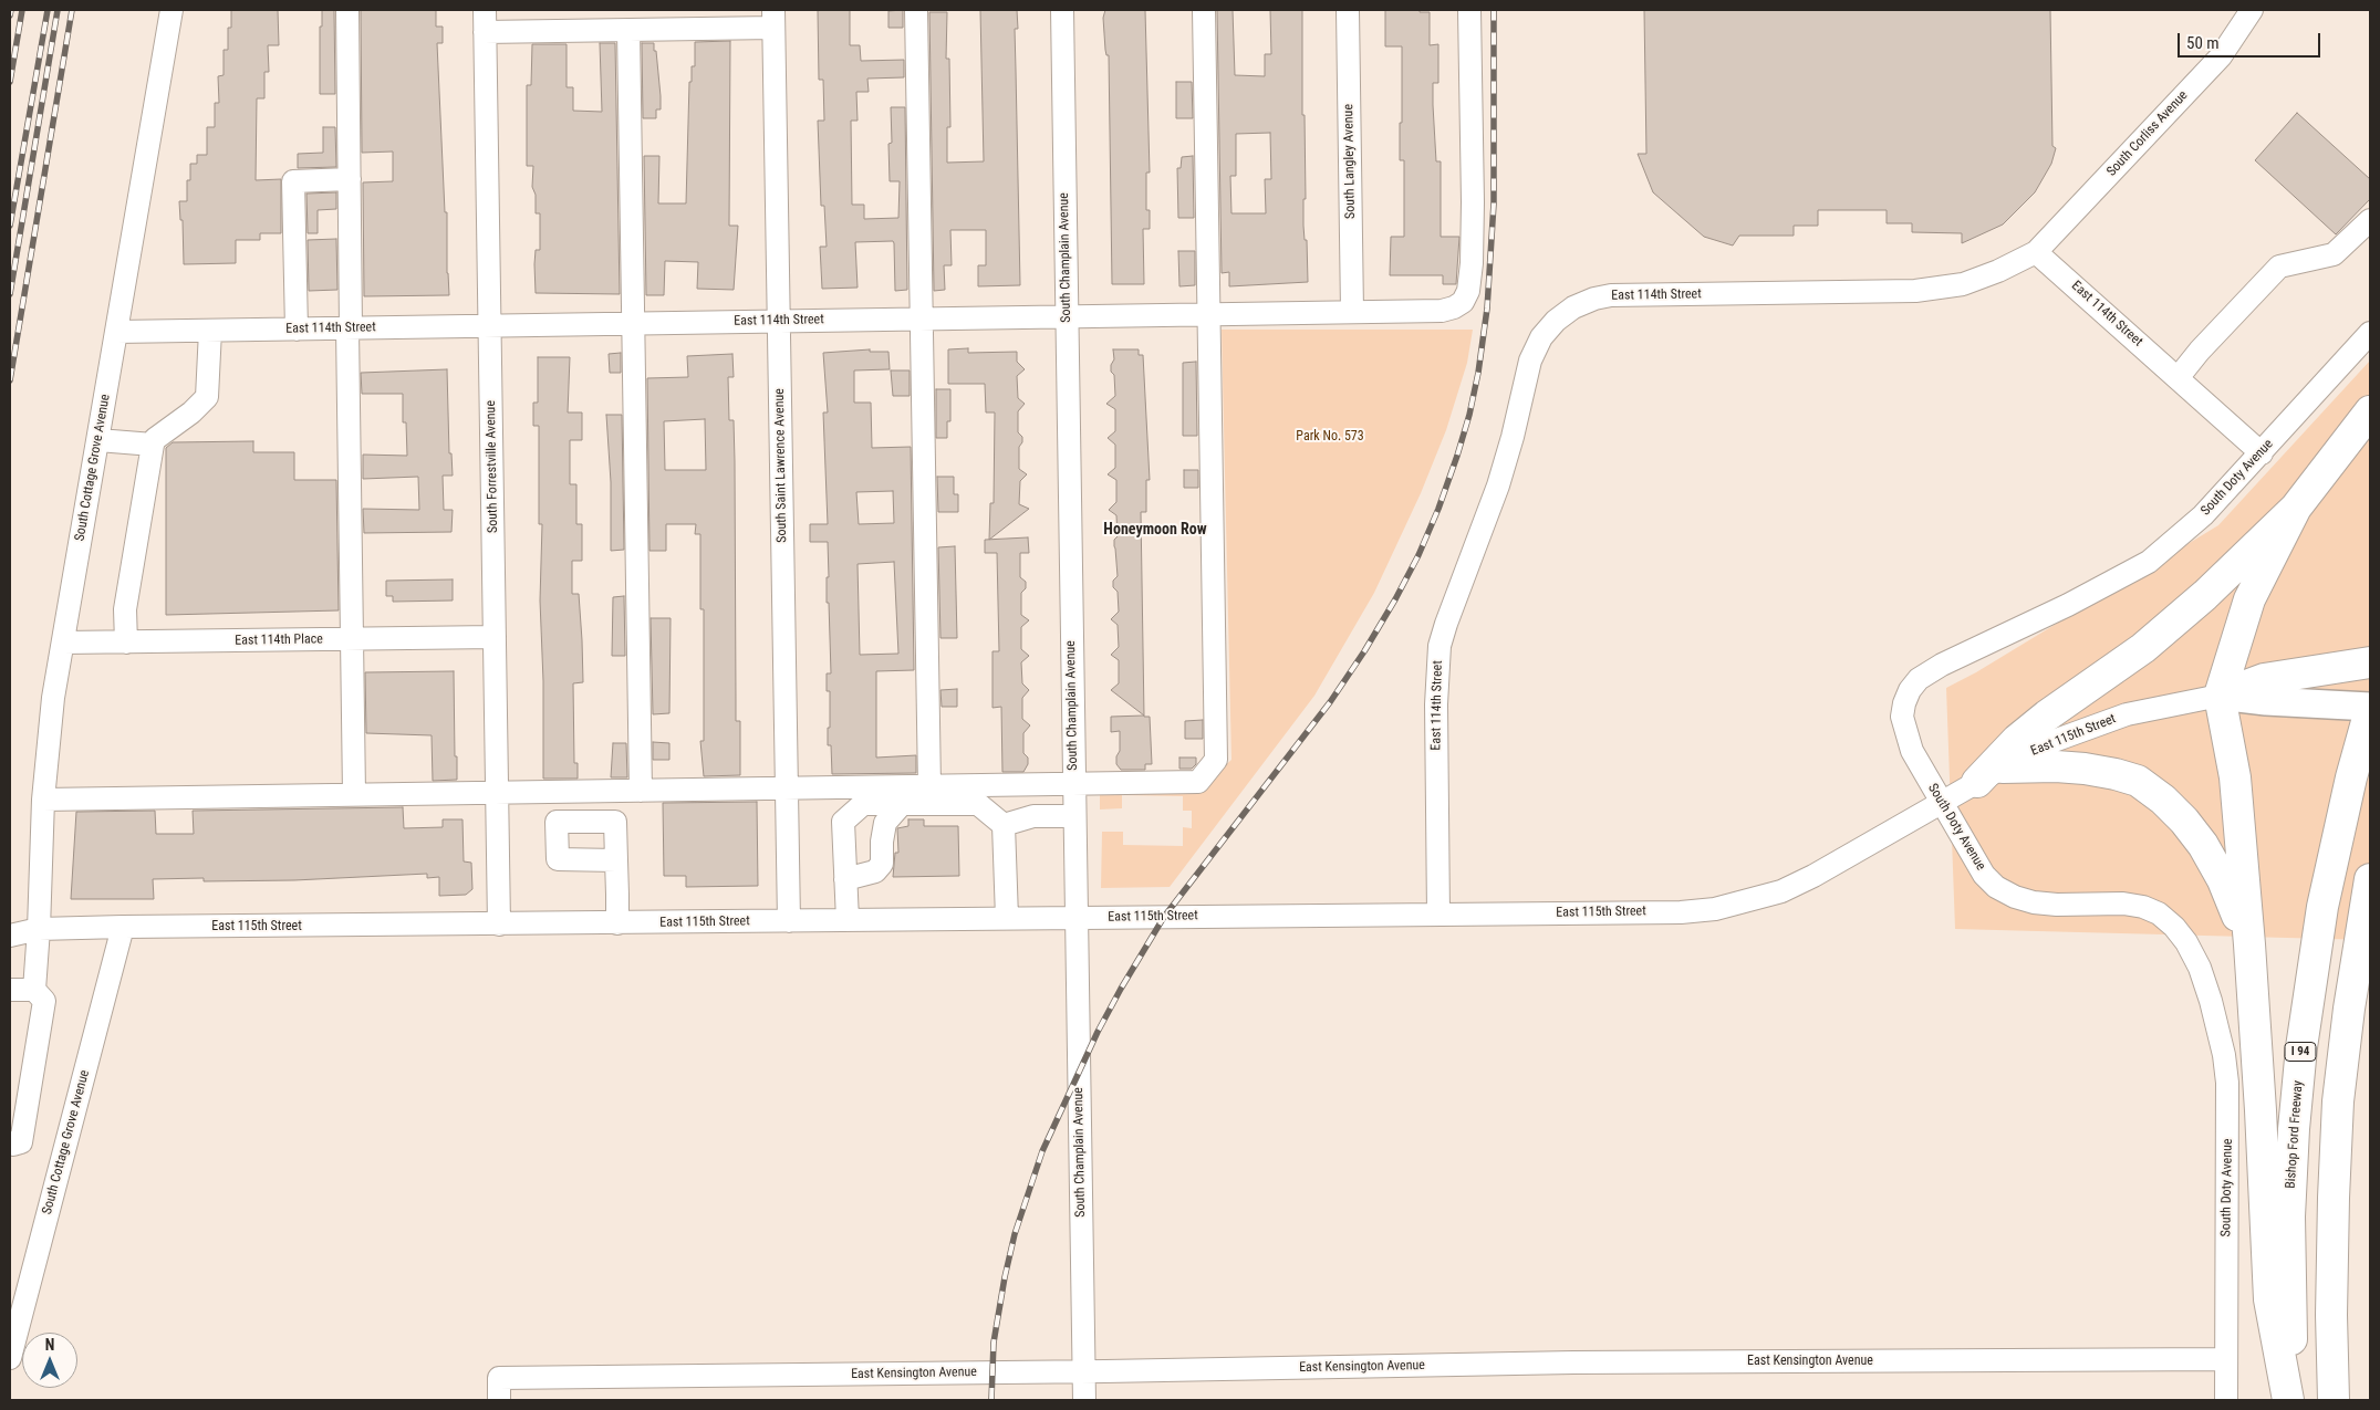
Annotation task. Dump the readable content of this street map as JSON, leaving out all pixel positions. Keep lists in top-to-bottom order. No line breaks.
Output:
{"streets":{"highway":["I 94","Bishop Ford Freeway"],"street":["South Corliss Avenue","South Langley Avenue","South Champlain Avenue","East 114th Street","South Saint Lawrence Avenue","South Forrestville Avenue","South Cottage Grove Avenue","South Doty Avenue","East 114th Place","East 115th Street","East Kensington Avenue"]},"crossings":[["South Corliss Avenue","East 114th Street"],["South Langley Avenue","East 114th Street"],["South Champlain Avenue","East 114th Street"],["South Champlain Avenue","East 115th Street"],["South Champlain Avenue","East Kensington Avenue"],["East 114th Street","South Saint Lawrence Avenue"],["East 114th Street","South Forrestville Avenue"],["East 114th Street","South Cottage Grove Avenue"],["East 114th Street","South Doty Avenue"],["East 114th Street","East 115th Street"],["South Saint Lawrence Avenue","East 115th Street"],["South Forrestville Avenue","East 114th Place"],["South Forrestville Avenue","East 115th Street"],["South Cottage Grove Avenue","East 114th Place"],["South Cottage Grove Avenue","East 115th Street"],["South Doty Avenue","East 115th Street"],["South Doty Avenue","East Kensington Avenue"]],"districts":["Honeymoon Row"],"parks":["Park No. 573"],"scale_bar":"50 m","north":"top"}
